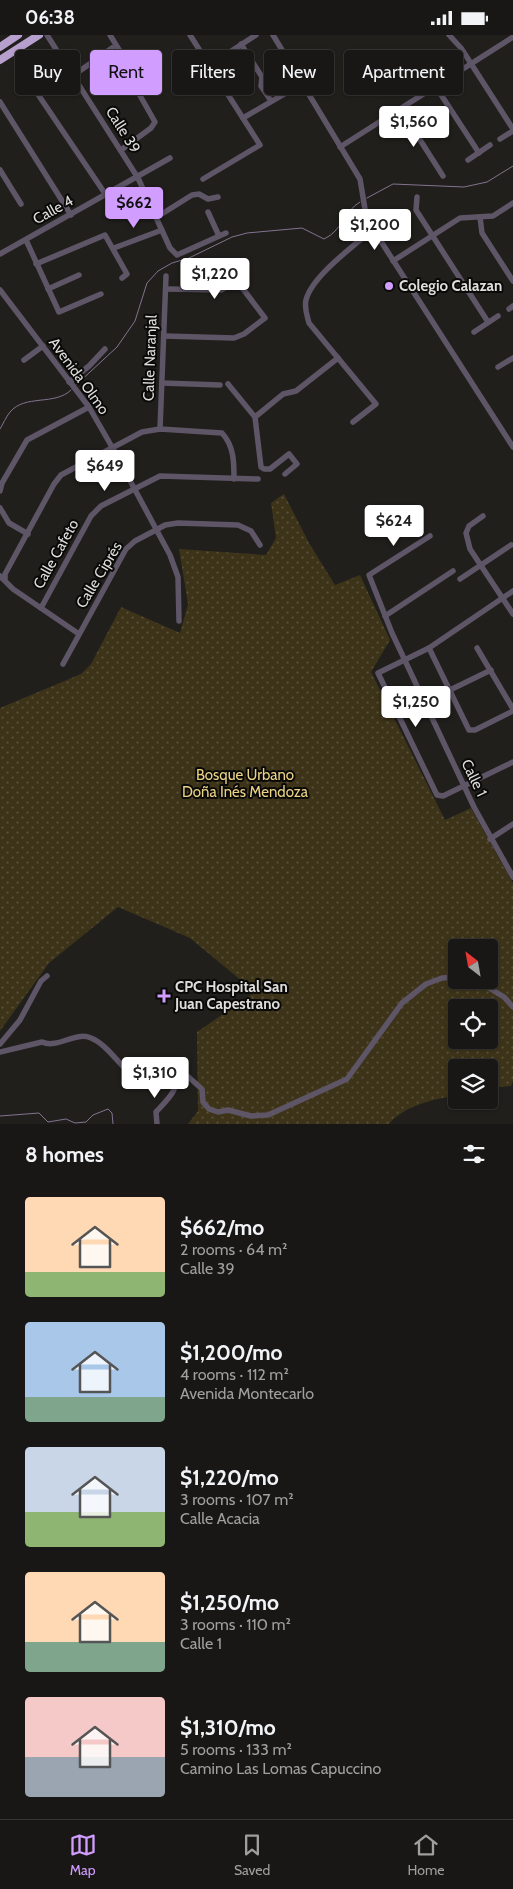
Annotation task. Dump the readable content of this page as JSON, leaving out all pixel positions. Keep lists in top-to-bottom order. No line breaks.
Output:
{"streets":{"street":["Calle 39","Calle 4","Calle Naranjal","Avenida Olmo","Calle Cafeto","Calle Ciprés","Calle 1"]},"crossings":[["Calle 39","Calle 4"],["Avenida Olmo","Calle Cafeto"],["Avenida Olmo","Calle Ciprés"]],"parks":["Bosque Urbano Doña Inés Mendoza"],"places":{"other":["Colegio Calazan"],"health":["CPC Hospital San Juan Capestrano"]},"north":"top left","page":{"status":"06:38","chip":["Buy","Rent","Filters","New","Apartment"],"price":["$1,560","$662","$1,200","$1,220","$649","$624","$1,250","$1,310"],"heading":"8 homes","list":[{"name":"$662/mo","note":"2 rooms · 64 m² · Calle 39"},{"name":"$1,200/mo","note":"4 rooms · 112 m² · Avenida Montecarlo"},{"name":"$1,220/mo","note":"3 rooms · 107 m² · Calle Acacia"},{"name":"$1,250/mo","note":"3 rooms · 110 m² · Calle 1"},{"name":"$1,310/mo","note":"5 rooms · 133 m² · Camino Las Lomas Capuccino"}],"tabs":["Map","Saved","Home"]}}
